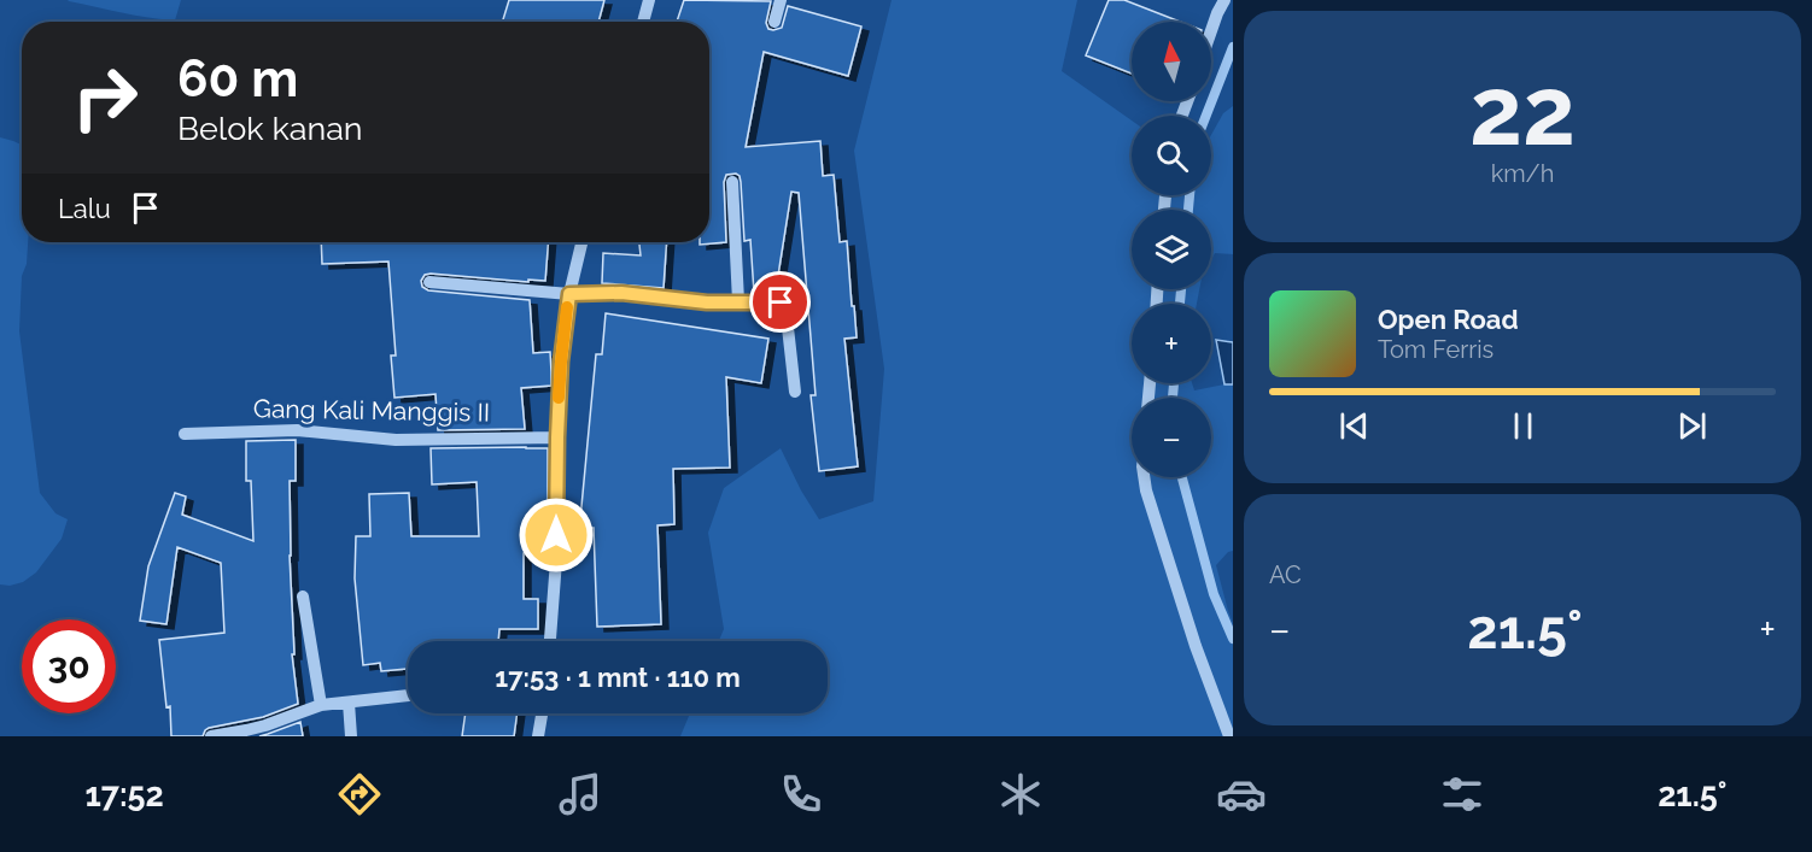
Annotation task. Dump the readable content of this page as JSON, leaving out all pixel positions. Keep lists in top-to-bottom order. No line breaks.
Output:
{"streets":{"street":["Gang Kali Manggis II"]},"north":"top","page":{"tile":[["22","km/h"],"AC"],"map_buttons":["+","−"],"turn":["60 m","Belok kanan"],"then":"Lalu","song":["Open Road","Tom Ferris"],"heat":["−","21.5°","+"],"limit":"30","trip":"17:53 · 1 mnt · 110 m","tabs":["17:52","21.5°"]}}
